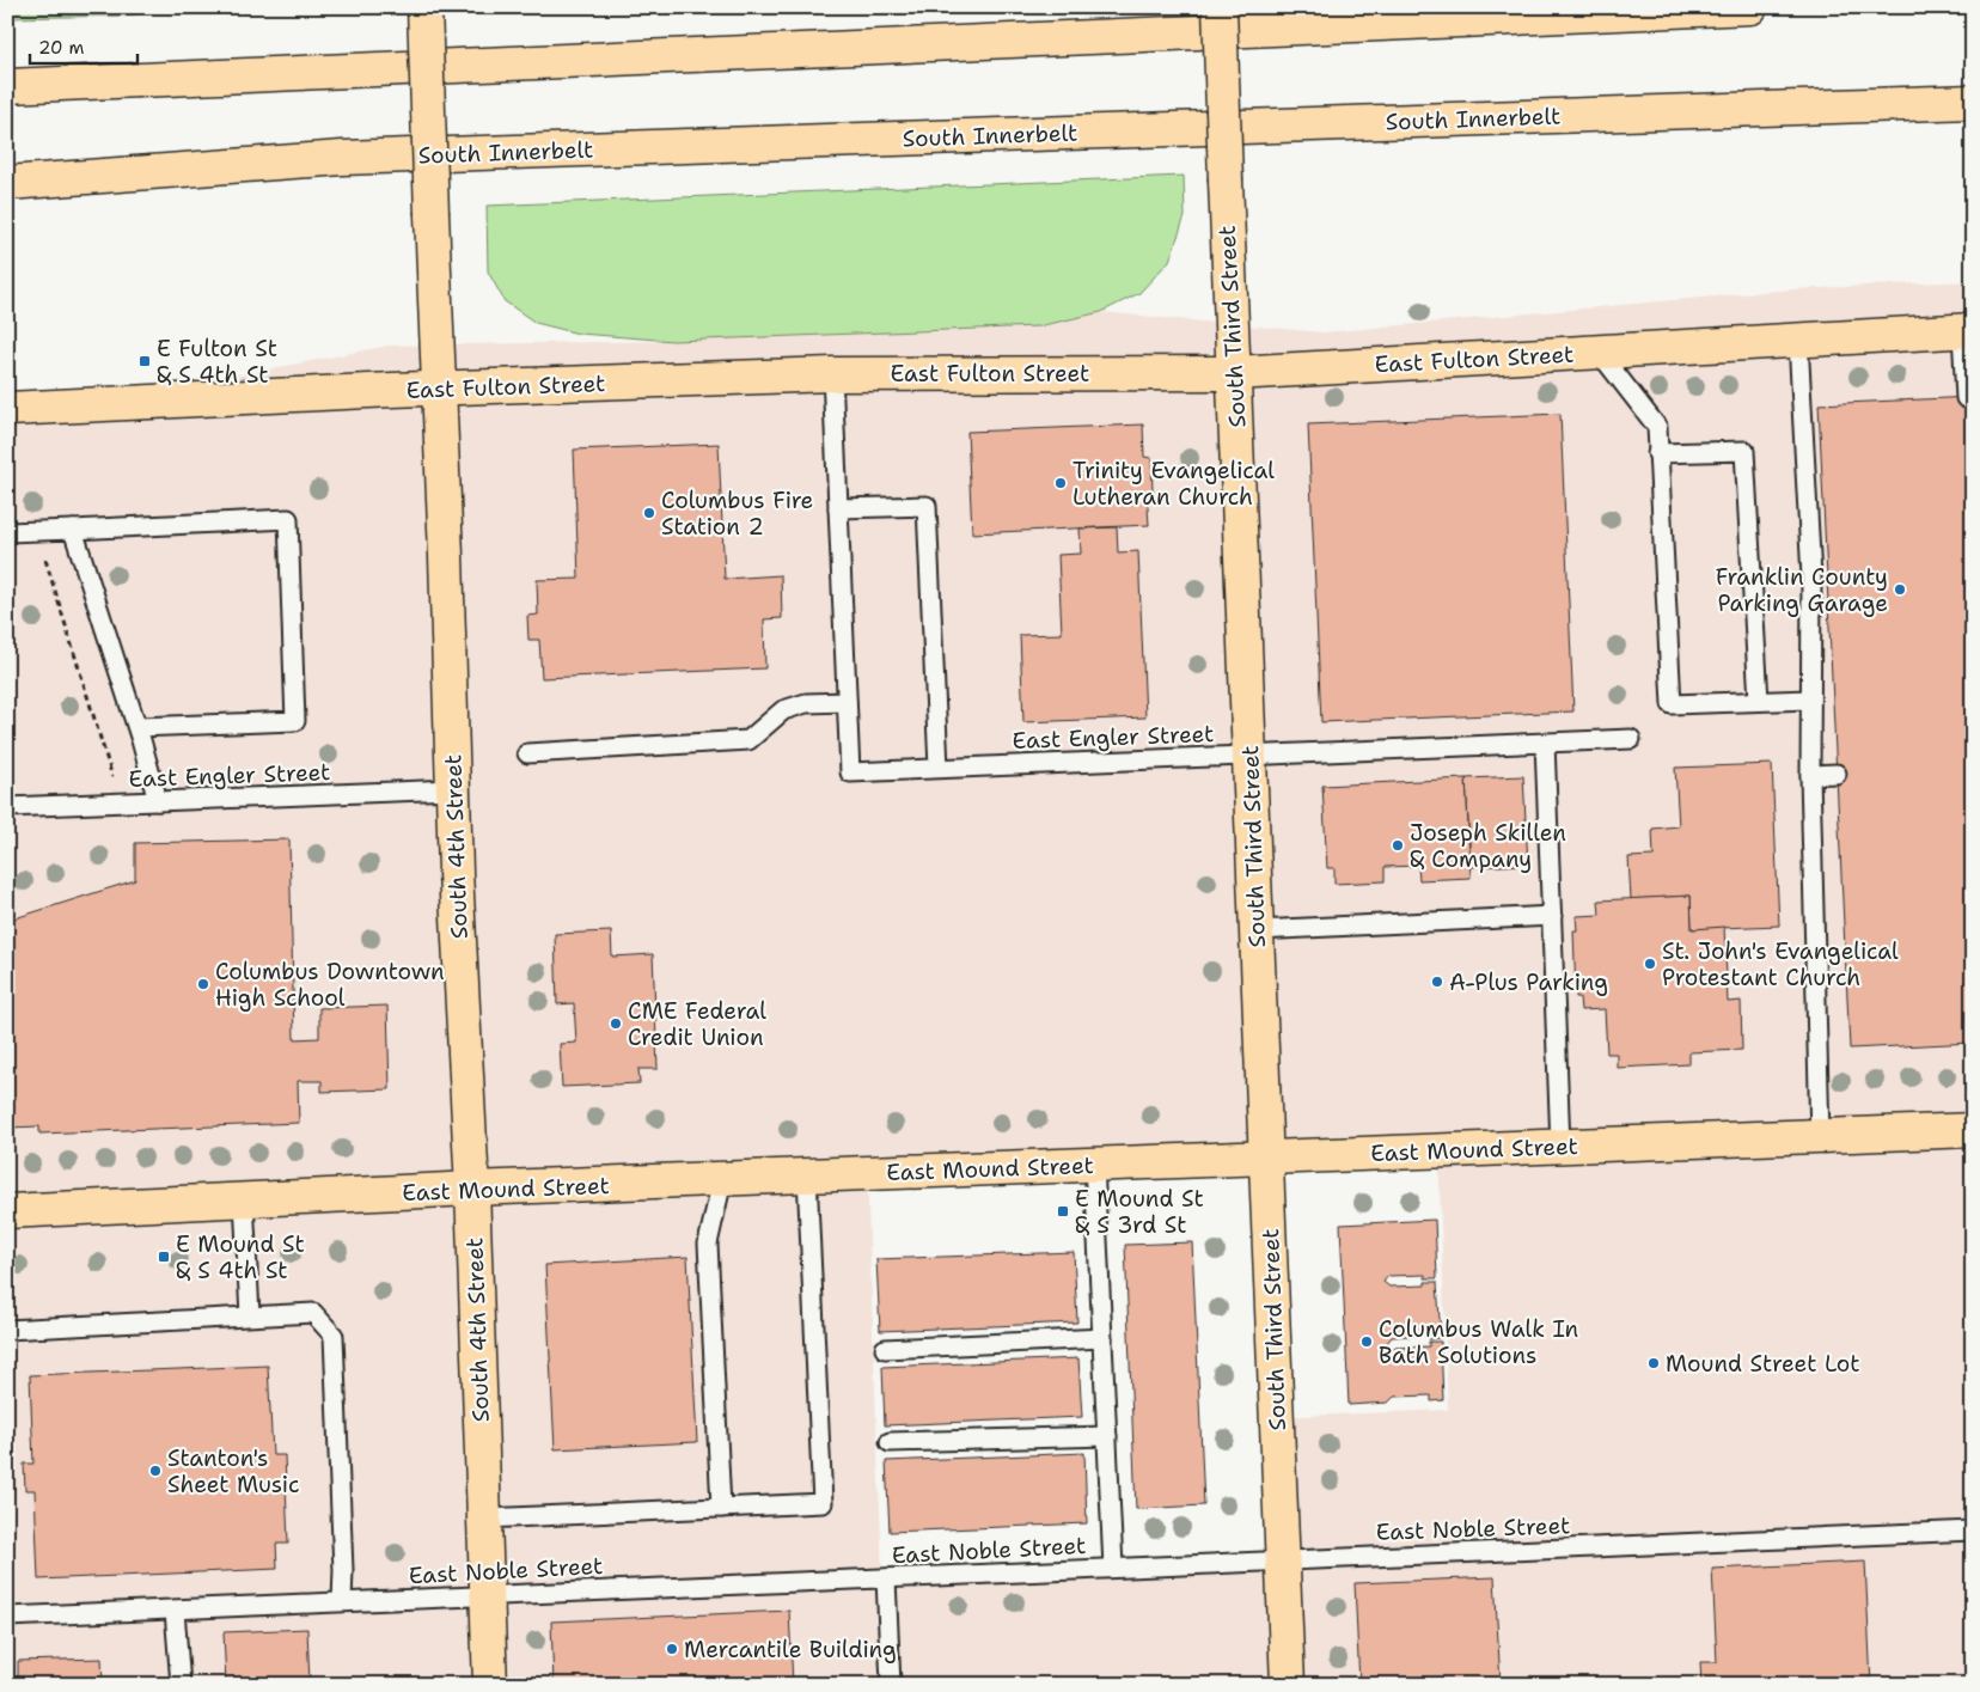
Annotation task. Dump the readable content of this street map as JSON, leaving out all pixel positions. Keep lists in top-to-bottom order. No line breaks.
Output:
{"streets":{"main road":["South Innerbelt","South Third Street","East Fulton Street","South 4th Street","East Mound Street"],"lane":["East Engler Street","East Noble Street"]},"crossings":[["South Third Street","East Fulton Street"],["South Third Street","East Engler Street"],["South Third Street","East Mound Street"],["South Third Street","East Noble Street"],["East Fulton Street","South 4th Street"],["East Engler Street","South 4th Street"],["South 4th Street","East Mound Street"],["South 4th Street","East Noble Street"]],"places":{"transit":["E Fulton St & S 4th St","E Mound St & S 3rd St","E Mound St & S 4th St"],"other":["Trinity Evangelical Lutheran Church","Columbus Fire Station 2","Franklin County Parking Garage","Joseph Skillen & Company","St. John's Evangelical Protestant Church","A-Plus Parking","Columbus Downtown High School","CME Federal Credit Union","Columbus Walk In Bath Solutions","Mound Street Lot","Stanton's Sheet Music","Mercantile Building"]},"scale_bar":"20 m"}
